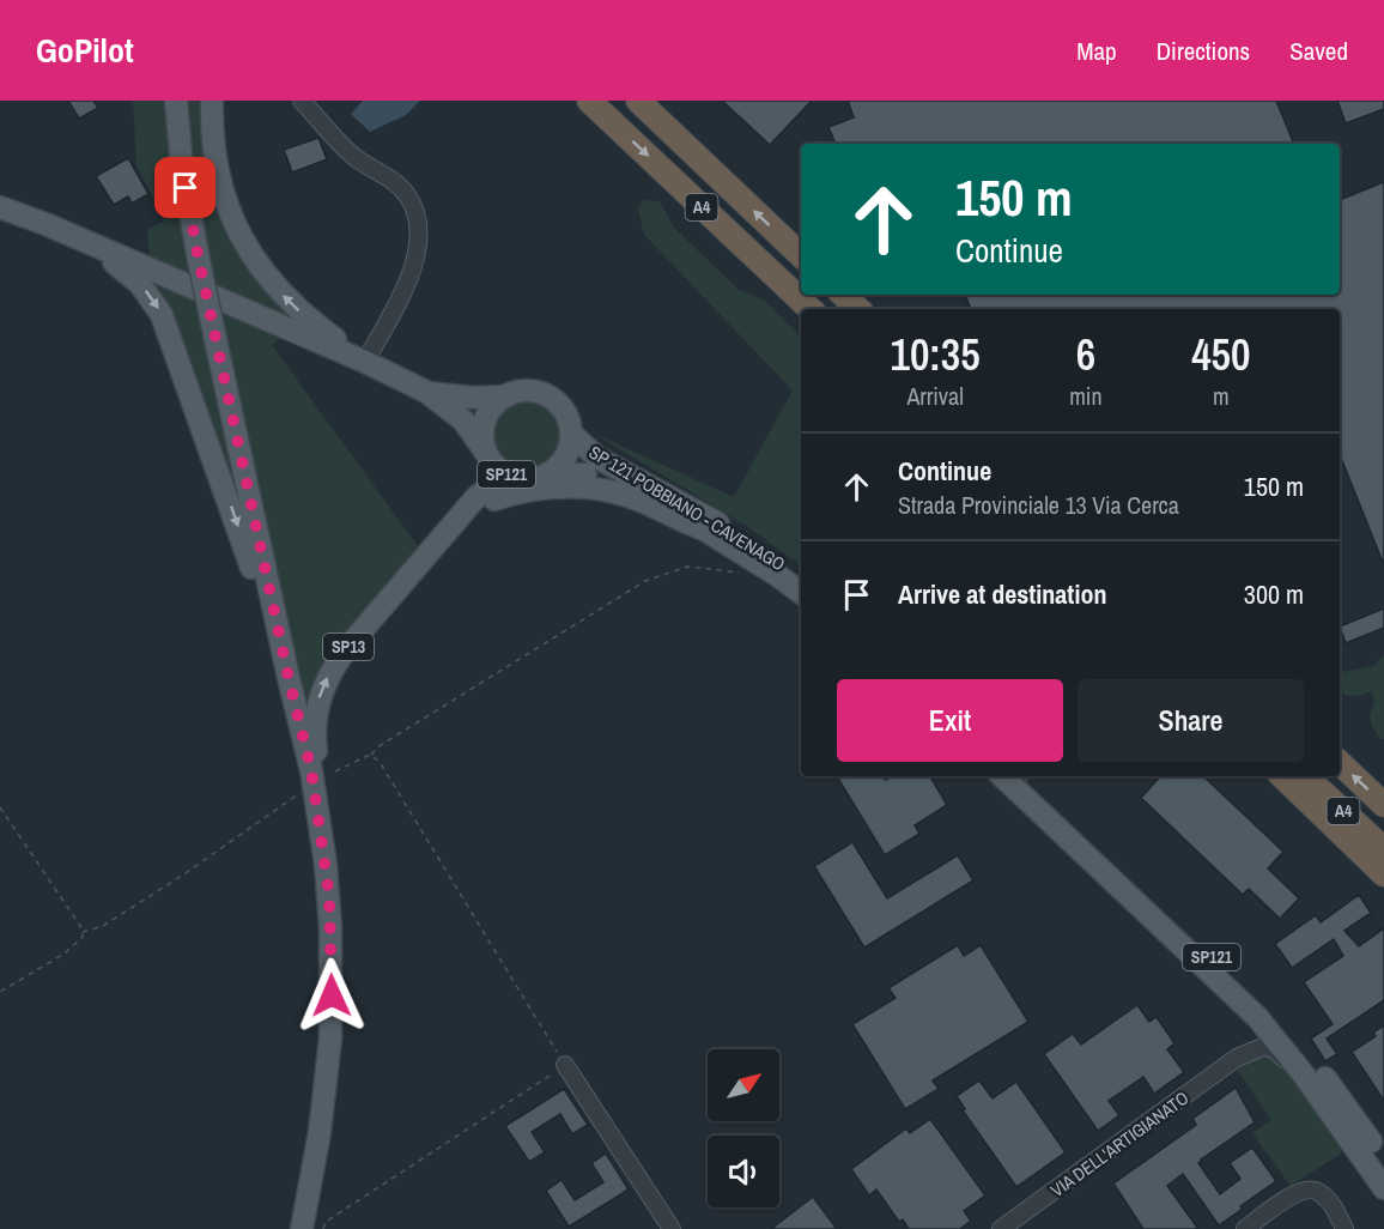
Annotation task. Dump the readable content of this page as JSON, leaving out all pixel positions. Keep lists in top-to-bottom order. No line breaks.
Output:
{"streets":{"highway":["A4"],"main road":["SP121","SP 121 POBBIANO - CAVENAGO","SP13"],"street":["VIA DELL'ARTIGIANATO"]},"crossings":[["SP121","SP 121 POBBIANO - CAVENAGO"],["SP121","SP13"],["SP121","VIA DELL'ARTIGIANATO"],["SP 121 POBBIANO - CAVENAGO","SP13"]],"north":"top right","page":{"header":"GoPilot","nav":["Map","Directions","Saved"],"turn":["150 m","Continue"],"eta":["10:35","Arrival","6","min","450","m"],"list":[{"name":"Continue","note":"Strada Provinciale 13 Via Cerca","value":"150 m"},{"name":"Arrive at destination","value":"300 m"}],"buttons":["Exit","Share"]}}
